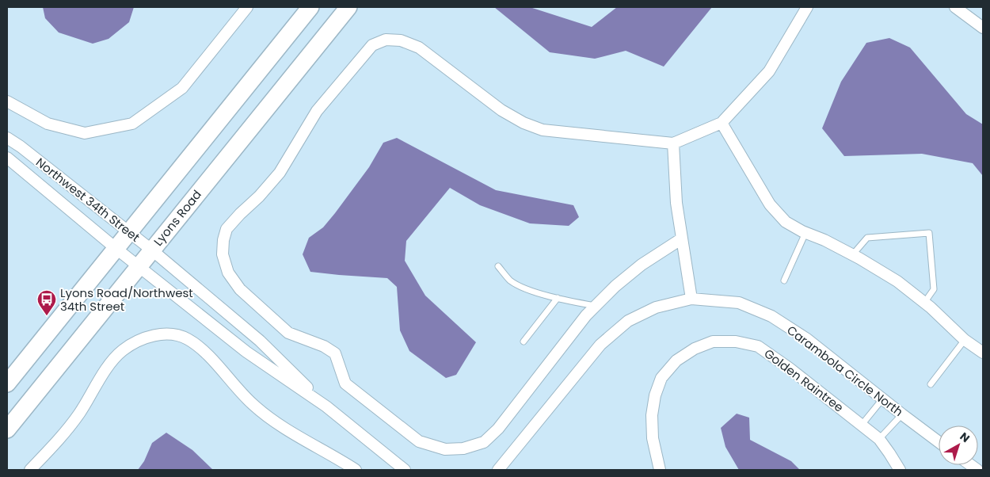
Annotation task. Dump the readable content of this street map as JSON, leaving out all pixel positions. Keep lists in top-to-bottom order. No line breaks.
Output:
{"streets":{"main road":["Lyons Road"],"street":["Northwest 34th Street","Carambola Circle North","Golden Raintree"]},"crossings":[["Northwest 34th Street","Lyons Road"]],"places":{"bus stop":["Lyons Road/Northwest 34th Street"]},"north":"top right"}
